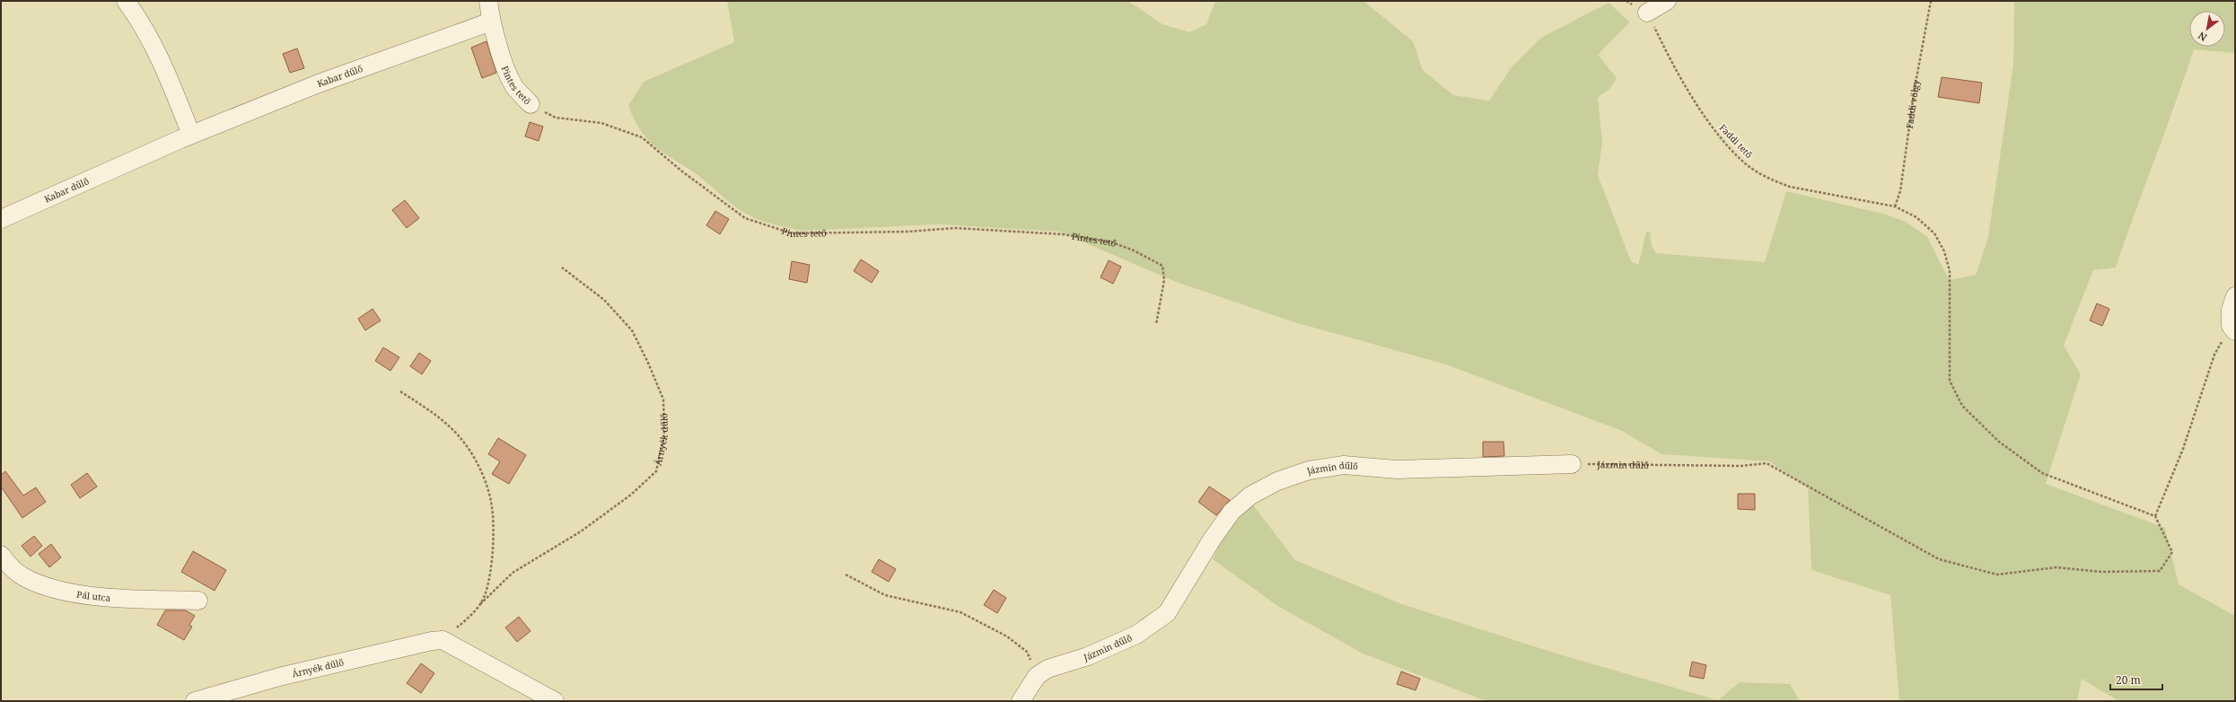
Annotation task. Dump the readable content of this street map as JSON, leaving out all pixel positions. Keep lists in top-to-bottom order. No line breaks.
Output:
{"streets":{"street":["Kabar dűlő","Pintes tető","Árnyék dűlő","Jázmin dűlő","Pál utca"],"path":["Faddi völgy","Faddi tető"]},"crossings":[["Kabar dűlő","Pintes tető"],["Faddi völgy","Faddi tető"],["Faddi tető","Jázmin dűlő"]],"scale_bar":"20 m","north":"bottom left"}
